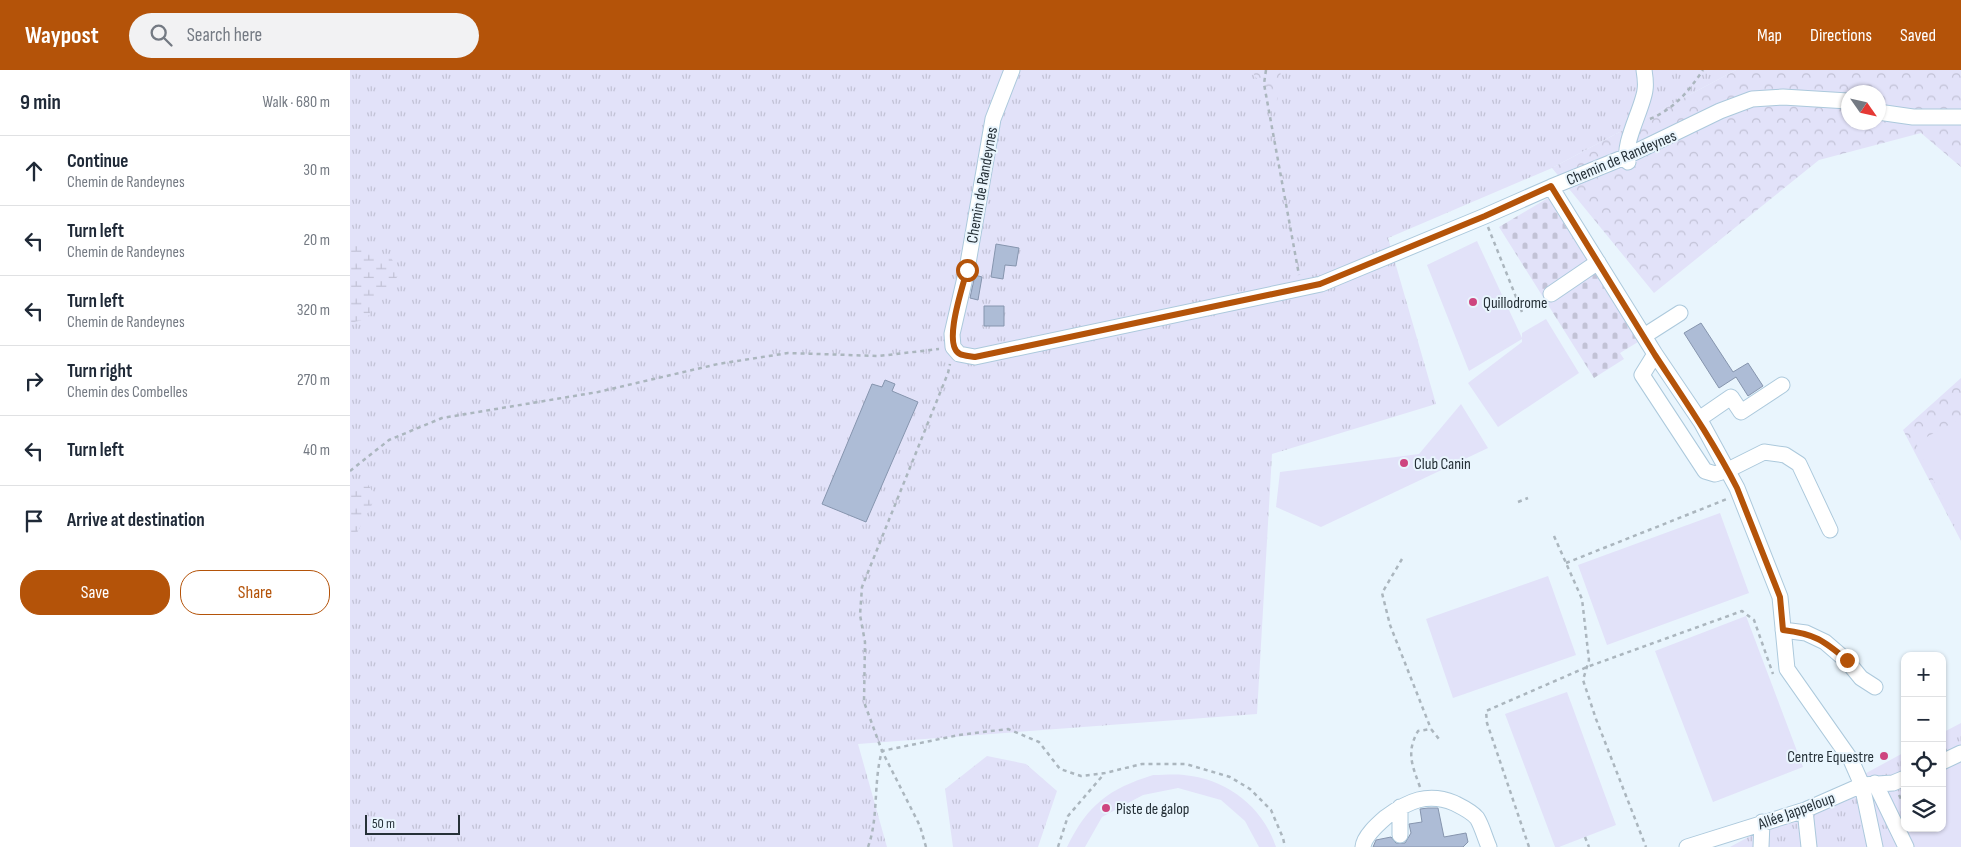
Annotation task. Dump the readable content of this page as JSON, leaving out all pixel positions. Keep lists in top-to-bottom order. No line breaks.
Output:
{"streets":{"street":["Chemin de Randeynes","Allée Jappeloup"]},"places":["Quillodrome","Club Canin","Centre Equestre","Piste de galop"],"scale_bar":"50 m","north":"bottom right","page":{"header":"Waypost","search":"Search here","nav":["Map","Directions","Saved"],"heading":["9 min","Walk · 680 m"],"list":[["Continue","Chemin de Randeynes","30 m"],["Turn left","Chemin de Randeynes","20 m"],["Turn left","Chemin de Randeynes","320 m"],["Turn right","Chemin des Combelles","270 m"],["Turn left","40 m"],"Arrive at destination"],"buttons":["Save","Share"],"map_buttons":["+","−"],"scale":"50 m"}}
